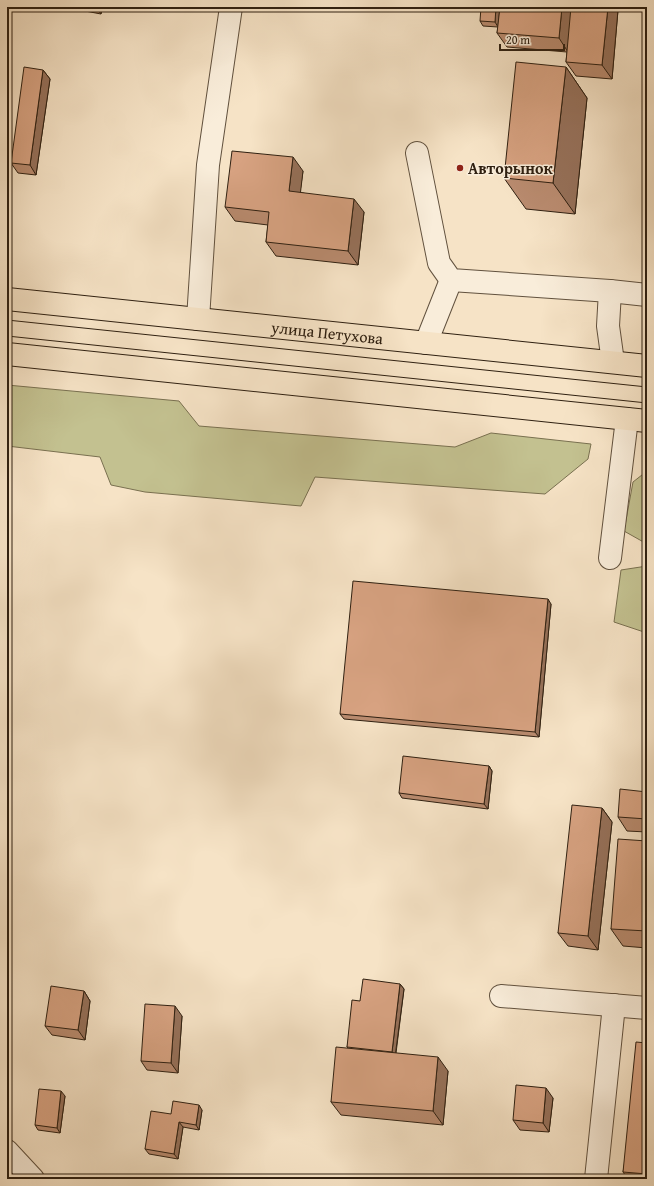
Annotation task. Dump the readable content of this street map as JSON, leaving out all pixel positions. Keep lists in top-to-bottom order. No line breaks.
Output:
{"streets":{"highway":["улица Петухова"]},"places":["Авторынок"],"scale_bar":"20 m"}
